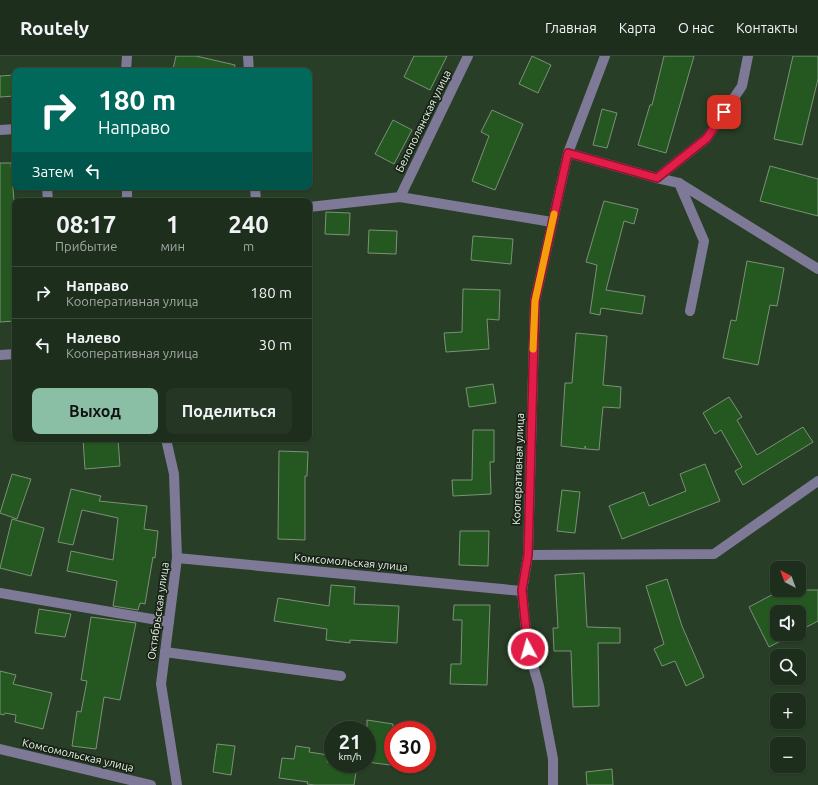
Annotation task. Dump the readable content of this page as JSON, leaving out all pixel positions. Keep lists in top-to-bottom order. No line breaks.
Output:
{"streets":{"street":["Белополянская улица","Кооперативная улица","Комсомольская улица","Октябрьская улица"]},"crossings":[["Кооперативная улица","Комсомольская улица"],["Комсомольская улица","Октябрьская улица"]],"north":"top left","page":{"header":"Routely","nav":["Главная","Карта","О нас","Контакты"],"turn":["180 m","Направо"],"then":"Затем","eta":["08:17","Прибытие","1","мин","240","m"],"list":[{"name":"Направо","note":"Кооперативная улица","value":"180 m"},{"name":"Налево","note":"Кооперативная улица","value":"30 m"}],"buttons":["Выход","Поделиться"],"map_buttons":["+","−"],"speed":"21 km/h","limit":"30"}}
